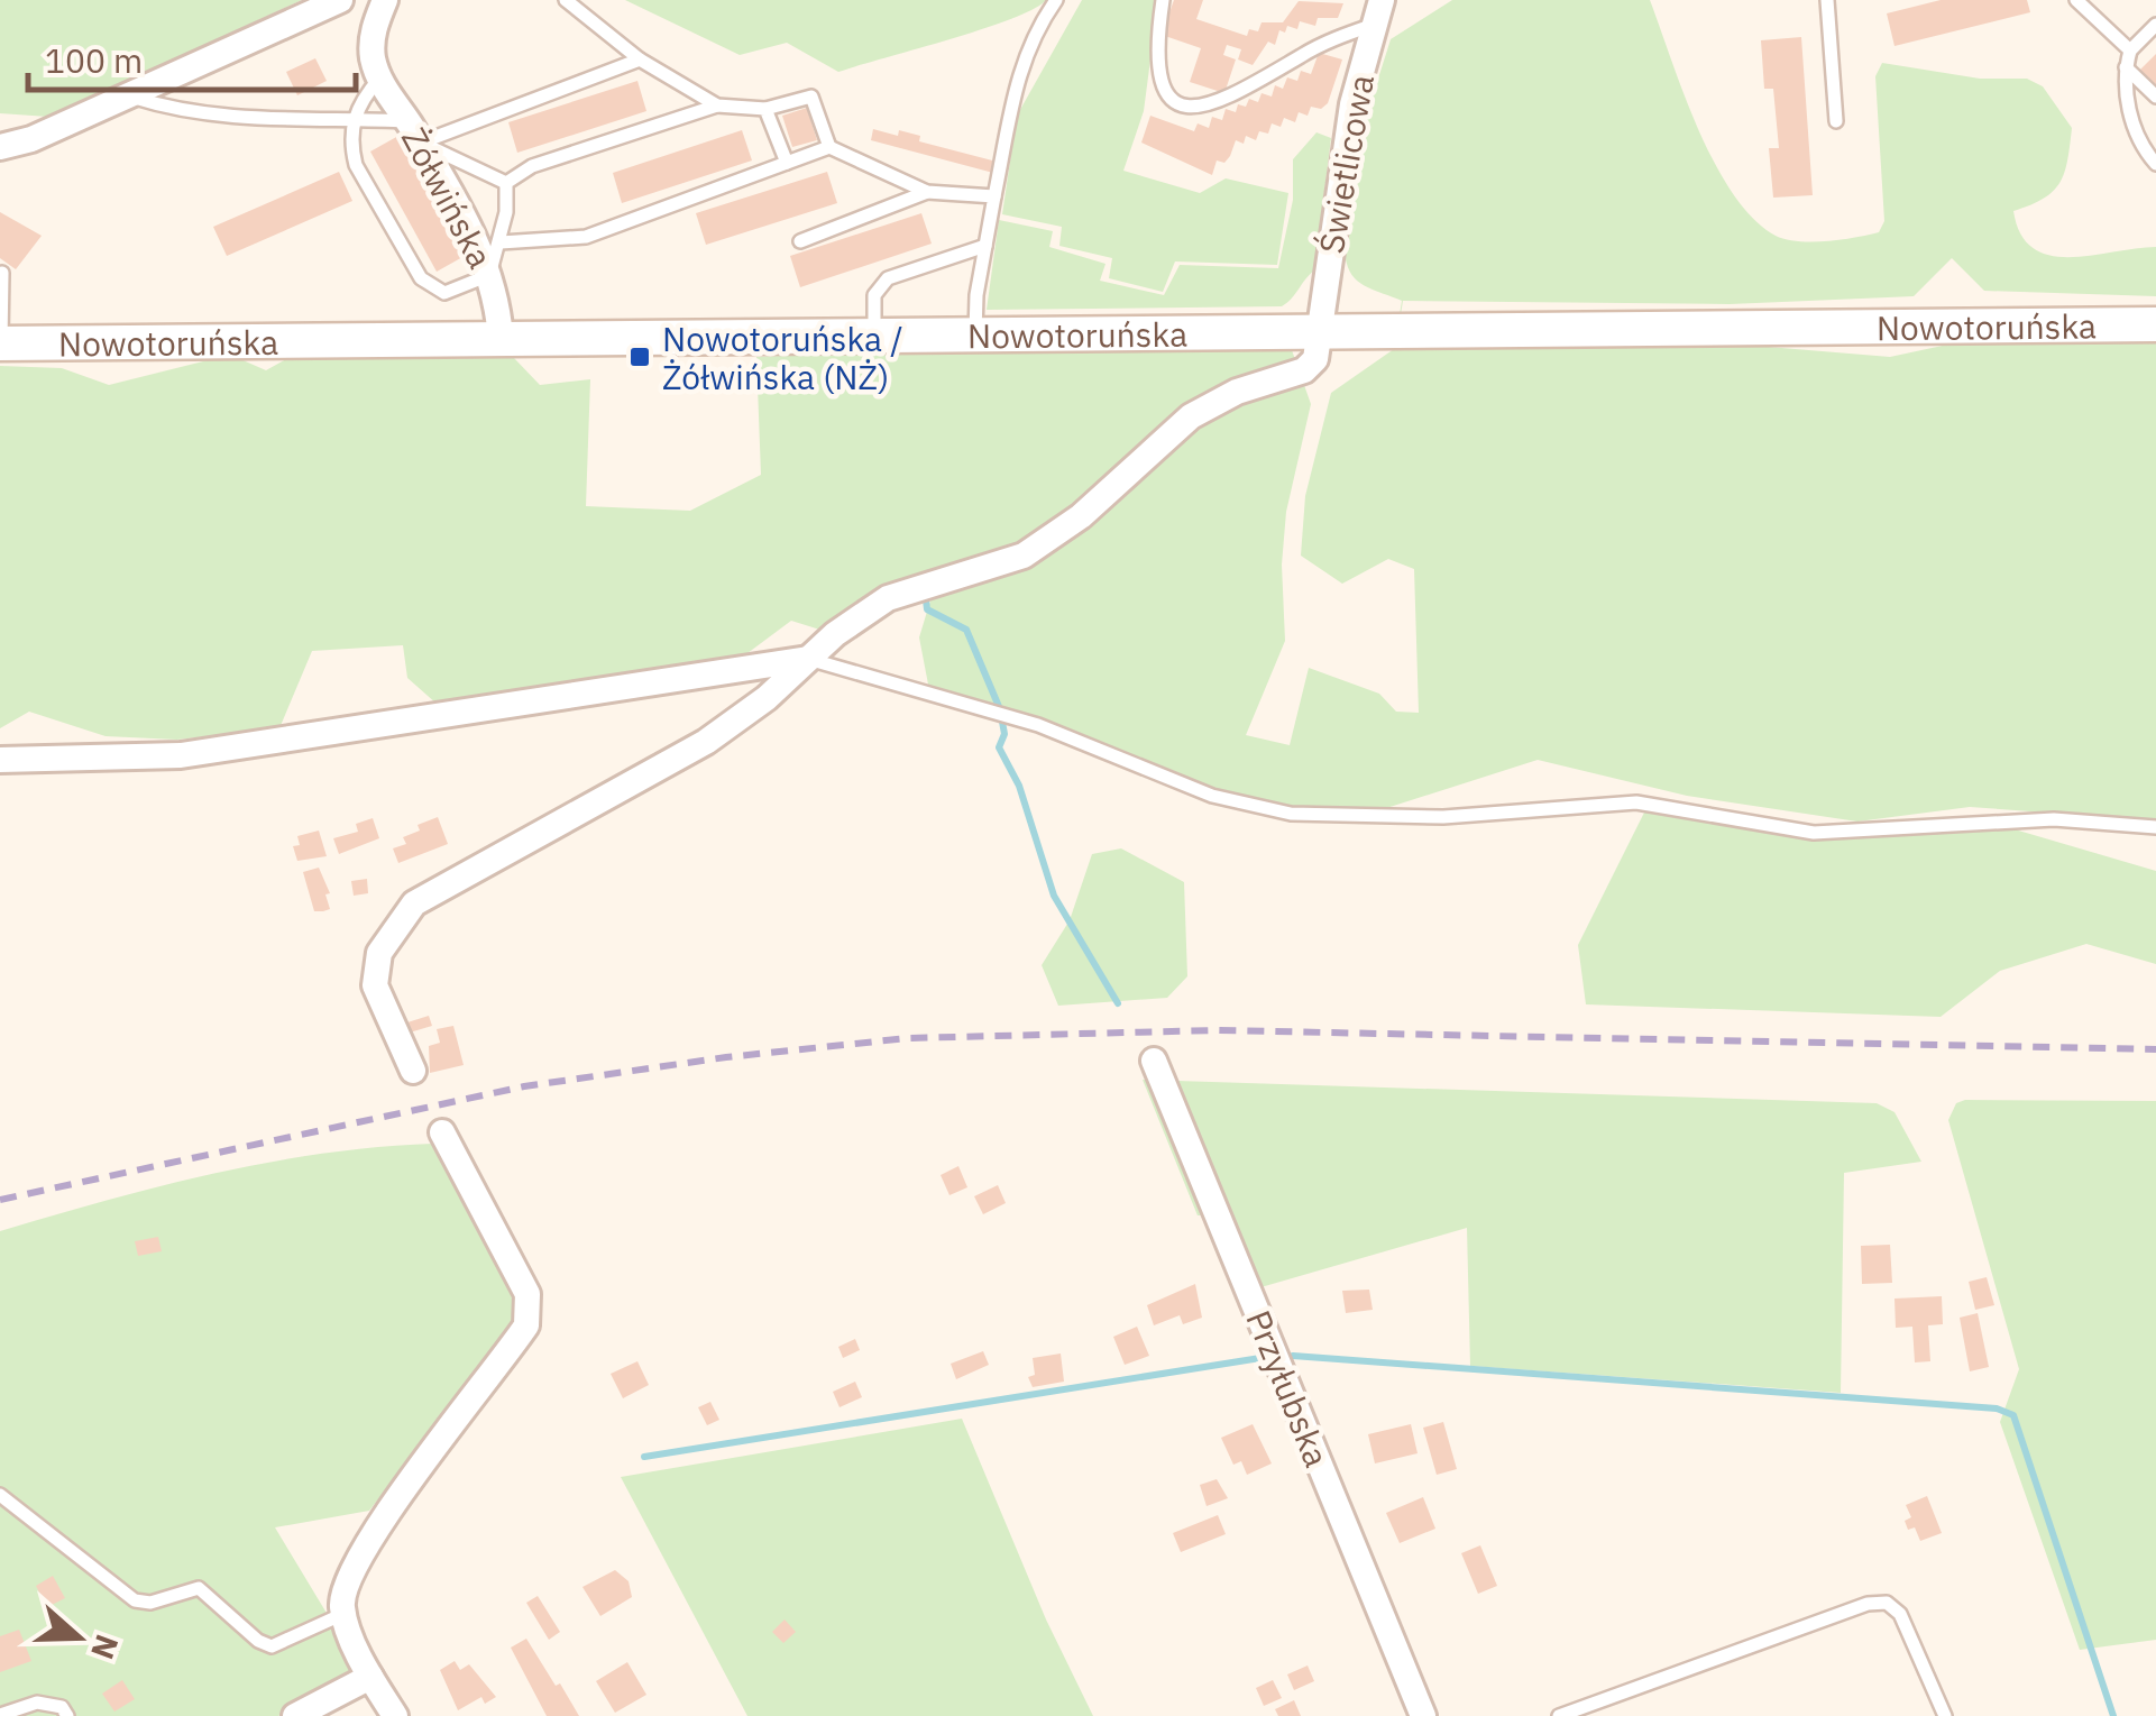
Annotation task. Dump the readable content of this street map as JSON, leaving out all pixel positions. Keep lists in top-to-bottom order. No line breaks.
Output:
{"streets":{"main road":["Nowotoruńska"],"street":["Świetlicowa","Żółwińska","Przyłubska"]},"crossings":[["Świetlicowa","Nowotoruńska"],["Żółwińska","Nowotoruńska"]],"places":{"transit":["Nowotoruńska / Żółwińska (NŻ)"]},"scale_bar":"100 m","north":"right"}
